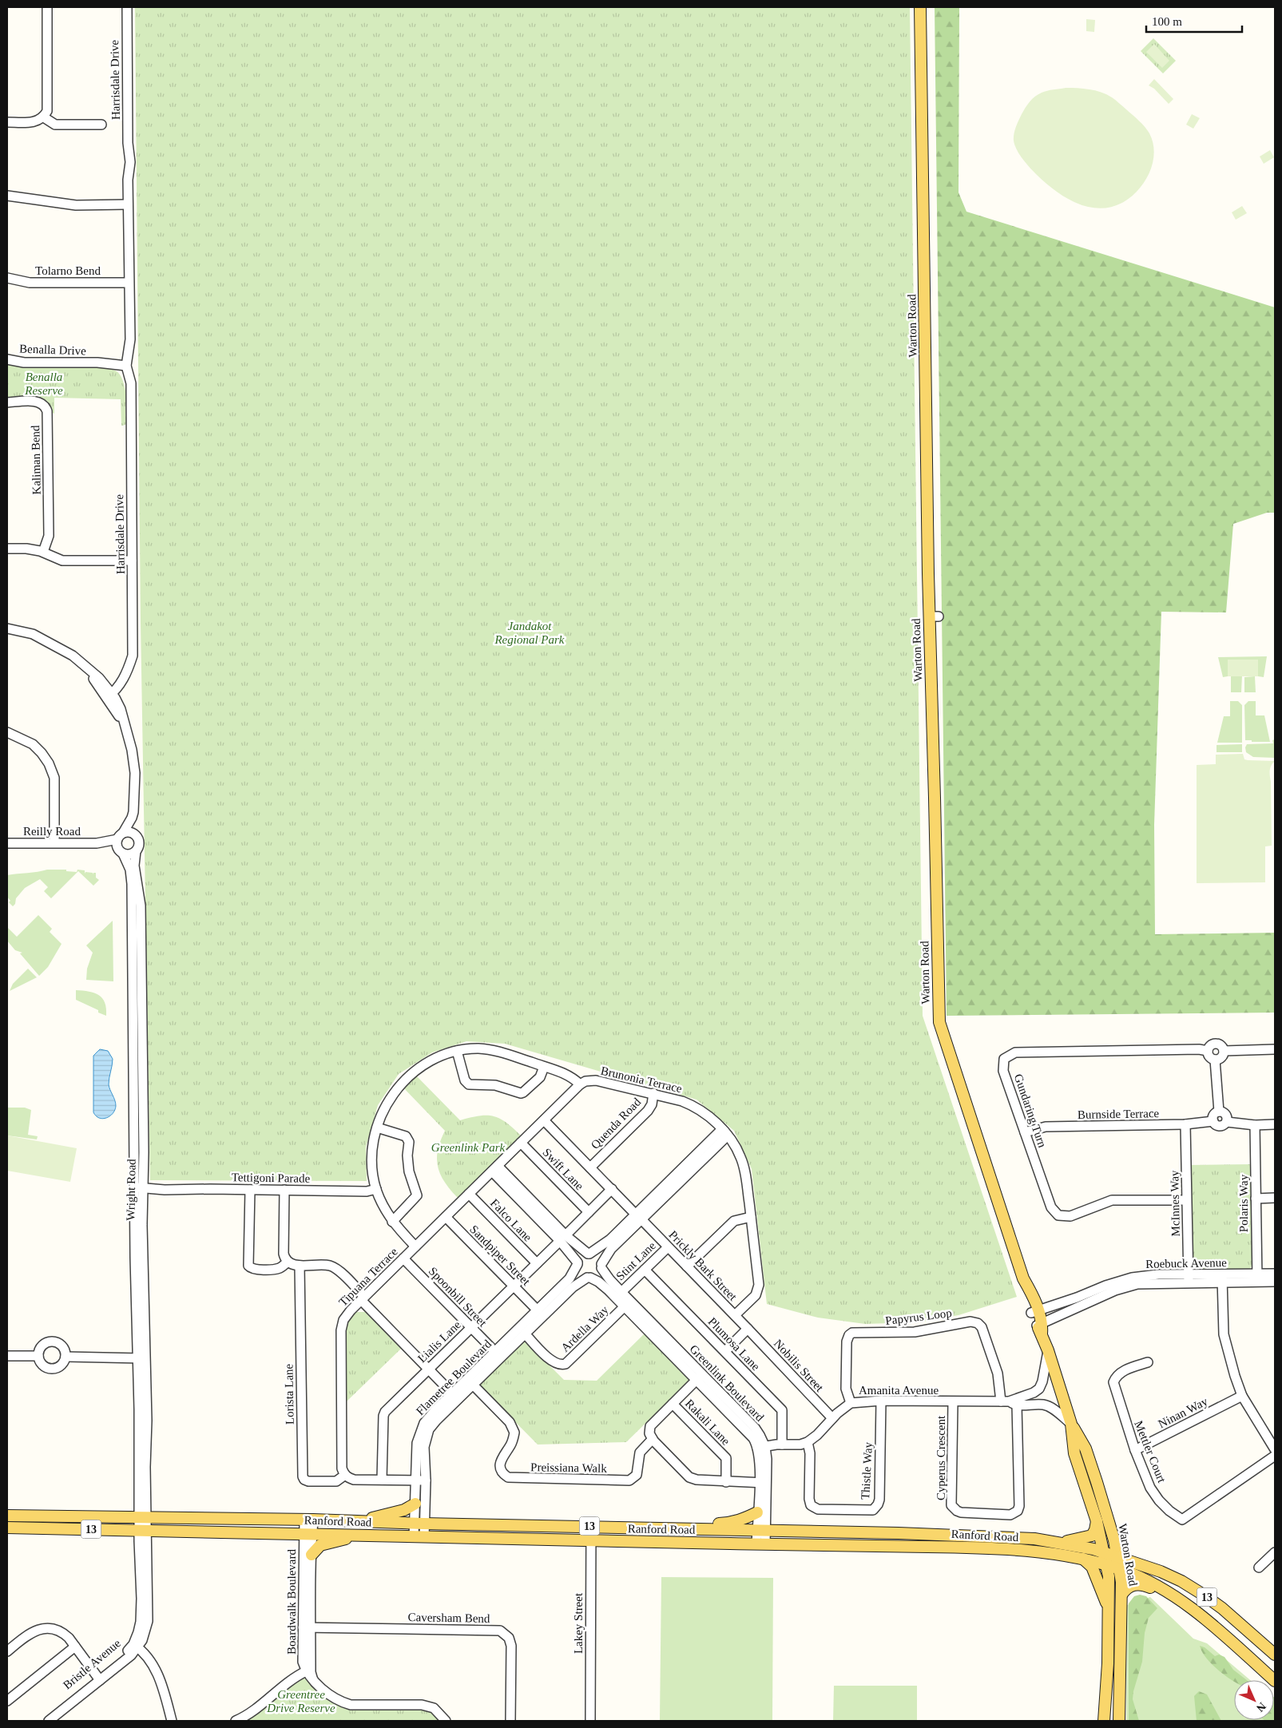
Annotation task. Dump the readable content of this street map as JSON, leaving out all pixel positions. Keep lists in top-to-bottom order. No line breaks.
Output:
{"streets":{"main road":["Warton Road","Ranford Road","13"],"street":["Harrisdale Drive","Tolarno Bend","Benalla Drive","Kaliman Bend","Reilly Road","Brunonia Terrace","Gundaring Turn","Burnside Terrace","Quenda Road","Swift Lane","Tettigoni Parade","Wright Road","McInnes Way","Polaris Way","Falco Lane","Sandpiper Street","Stint Lane","Roebuck Avenue","Prickly Bark Street","Tipuana Terrace","Spoonbill Street","Papyrus Loop","Ardella Way","Lialis Lane","Plumosa Lane","Nobilis Street","Flametree Boulevard","Greenlink Boulevard","Amanita Avenue","Lorista Lane","Ninan Way","Rakali Lane","Mettler Court","Cyperus Crescent","Preissiana Walk","Thistle Way","Boardwalk Boulevard","Caversham Bend","Lakey Street","Bristle Avenue"]},"crossings":[["Harrisdale Drive","Tolarno Bend"],["Harrisdale Drive","Benalla Drive"],["Harrisdale Drive","Wright Road"],["Warton Road","Roebuck Avenue"],["Warton Road","Amanita Avenue"],["Warton Road","Ranford Road"],["Reilly Road","Wright Road"],["Brunonia Terrace","Quenda Road"],["Brunonia Terrace","Prickly Bark Street"],["Brunonia Terrace","Tipuana Terrace"],["Gundaring Turn","Burnside Terrace"],["Gundaring Turn","McInnes Way"],["Burnside Terrace","McInnes Way"],["Burnside Terrace","Polaris Way"],["Quenda Road","Prickly Bark Street"],["Swift Lane","Tipuana Terrace"],["Swift Lane","Lialis Lane"],["Tettigoni Parade","Wright Road"],["Wright Road","Ranford Road"],["Wright Road","Bristle Avenue"],["McInnes Way","Roebuck Avenue"],["Polaris Way","Roebuck Avenue"],["Falco Lane","Tipuana Terrace"],["Falco Lane","Lialis Lane"],["Sandpiper Street","Tipuana Terrace"],["Sandpiper Street","Lialis Lane"],["Sandpiper Street","Flametree Boulevard"],["Stint Lane","Prickly Bark Street"],["Stint Lane","Plumosa Lane"],["Stint Lane","Greenlink Boulevard"],["Prickly Bark Street","Tipuana Terrace"],["Prickly Bark Street","Lialis Lane"],["Prickly Bark Street","Nobilis Street"],["Tipuana Terrace","Spoonbill Street"],["Tipuana Terrace","Greenlink Boulevard"],["Tipuana Terrace","Lorista Lane"],["Spoonbill Street","Lialis Lane"],["Spoonbill Street","Flametree Boulevard"],["Papyrus Loop","Amanita Avenue"],["Papyrus Loop","Cyperus Crescent"],["Ardella Way","Flametree Boulevard"],["Ardella Way","Greenlink Boulevard"],["Lialis Lane","Greenlink Boulevard"],["Nobilis Street","Amanita Avenue"],["Flametree Boulevard","Greenlink Boulevard"],["Flametree Boulevard","Preissiana Walk"],["Flametree Boulevard","Ranford Road"],["Greenlink Boulevard","Preissiana Walk"],["Greenlink Boulevard","Ranford Road"],["Amanita Avenue","Cyperus Crescent"],["Amanita Avenue","Thistle Way"],["Ninan Way","Mettler Court"],["Rakali Lane","Preissiana Walk"],["Ranford Road","Boardwalk Boulevard"],["Ranford Road","Lakey Street"],["Ranford Road","Bristle Avenue"],["Boardwalk Boulevard","Caversham Bend"]],"parks":["Benalla Reserve","Jandakot Regional Park","Greenlink Park","Greentree Drive Reserve"],"scale_bar":"100 m","north":"bottom right"}
